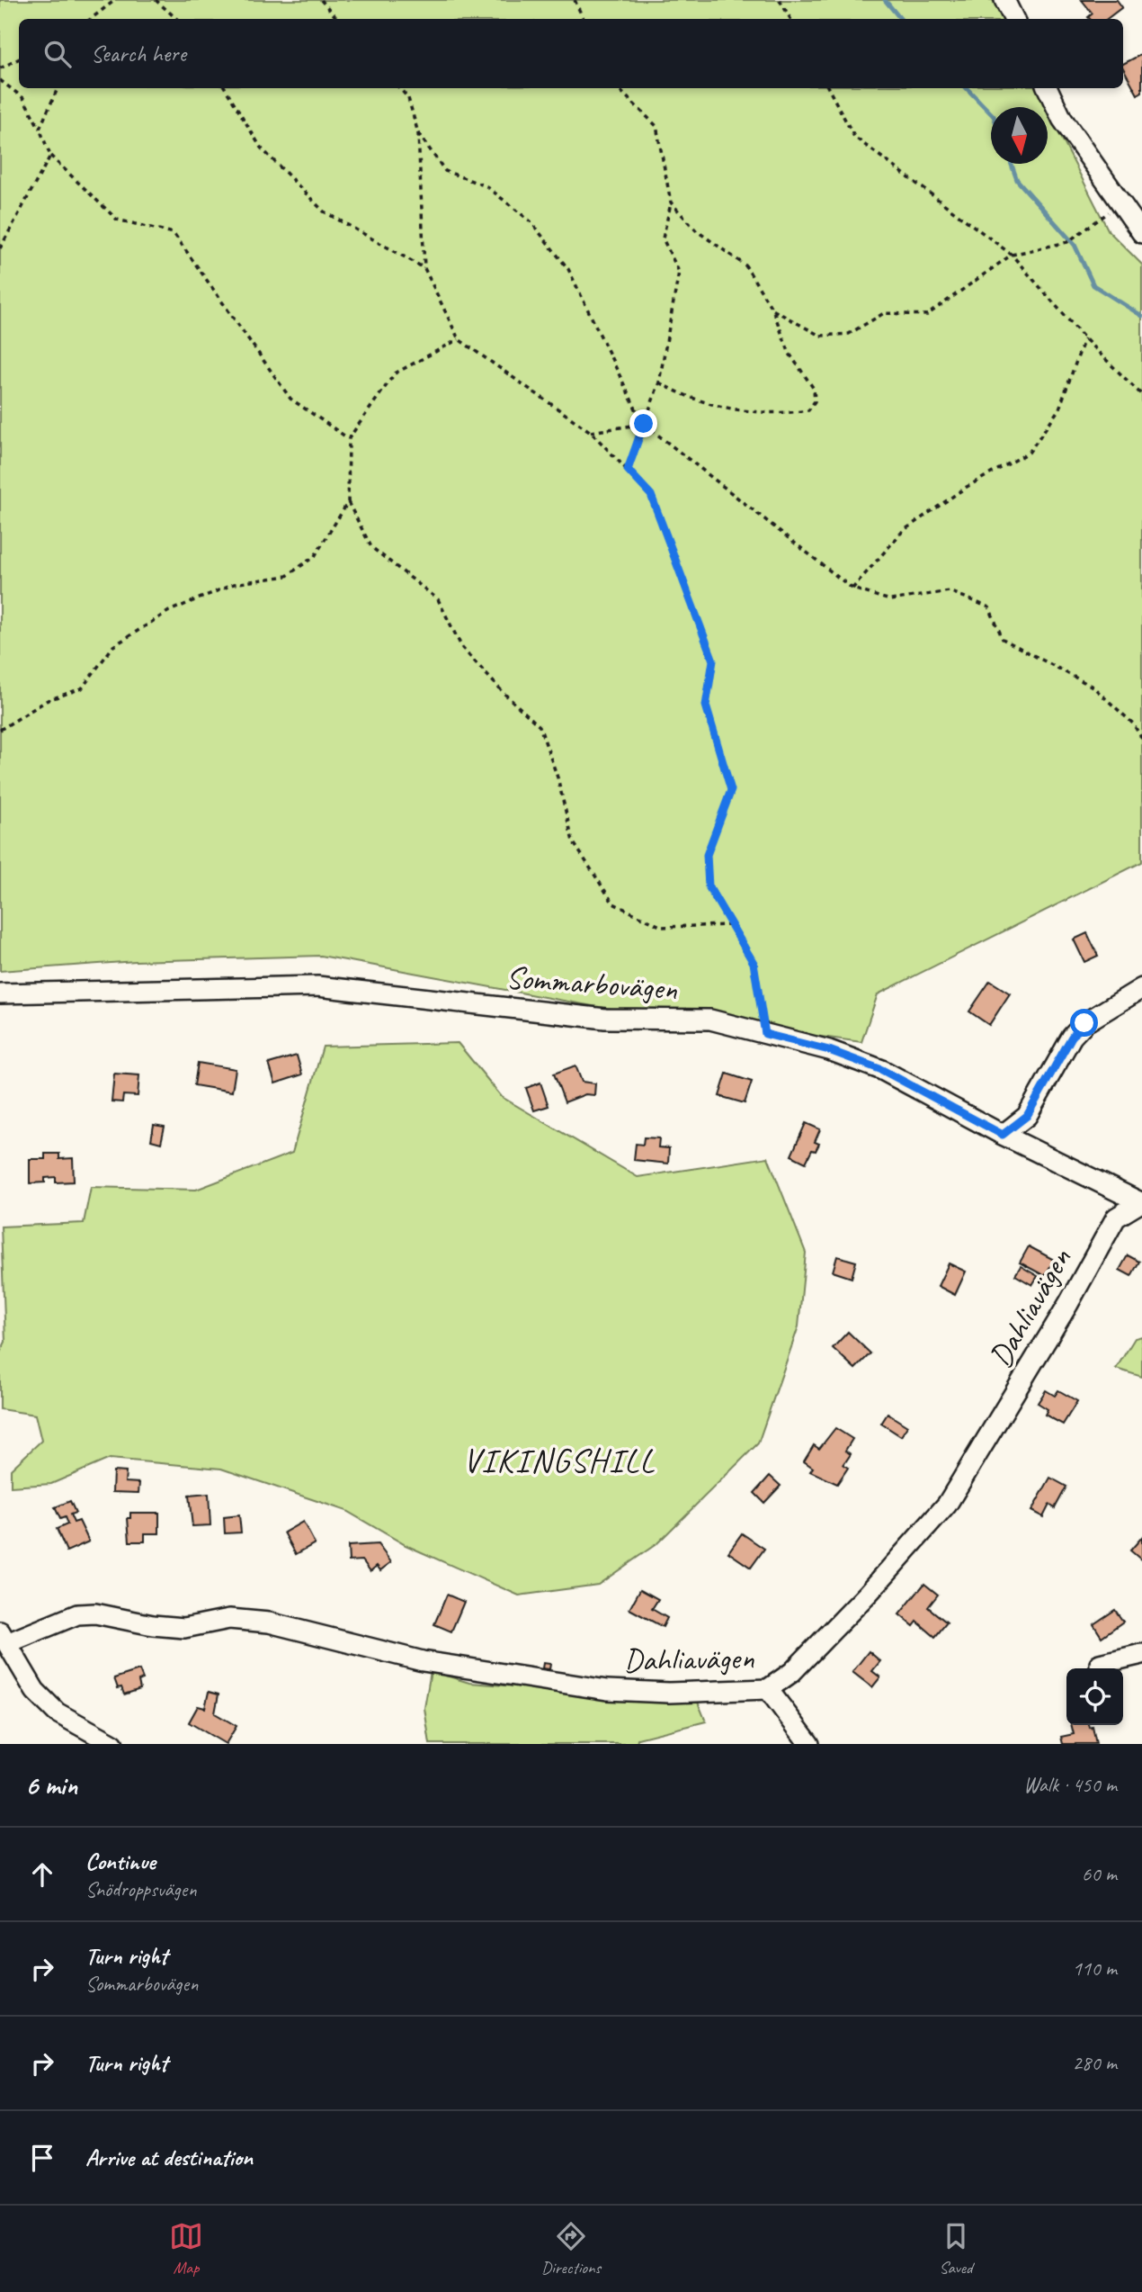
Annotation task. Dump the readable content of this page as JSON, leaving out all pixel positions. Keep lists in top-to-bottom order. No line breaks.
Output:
{"streets":{"street":["Sommarbovägen","Dahliavägen"]},"crossings":[["Sommarbovägen","Dahliavägen"]],"districts":["VIKINGSHILL"],"north":"bottom","page":{"search":"Search here","heading":["6 min","Walk · 450 m"],"list":[["Continue","Snödroppsvägen","60 m"],["Turn right","Sommarbovägen","110 m"],["Turn right","280 m"],"Arrive at destination"],"nav":["Map","Directions","Saved"]}}
